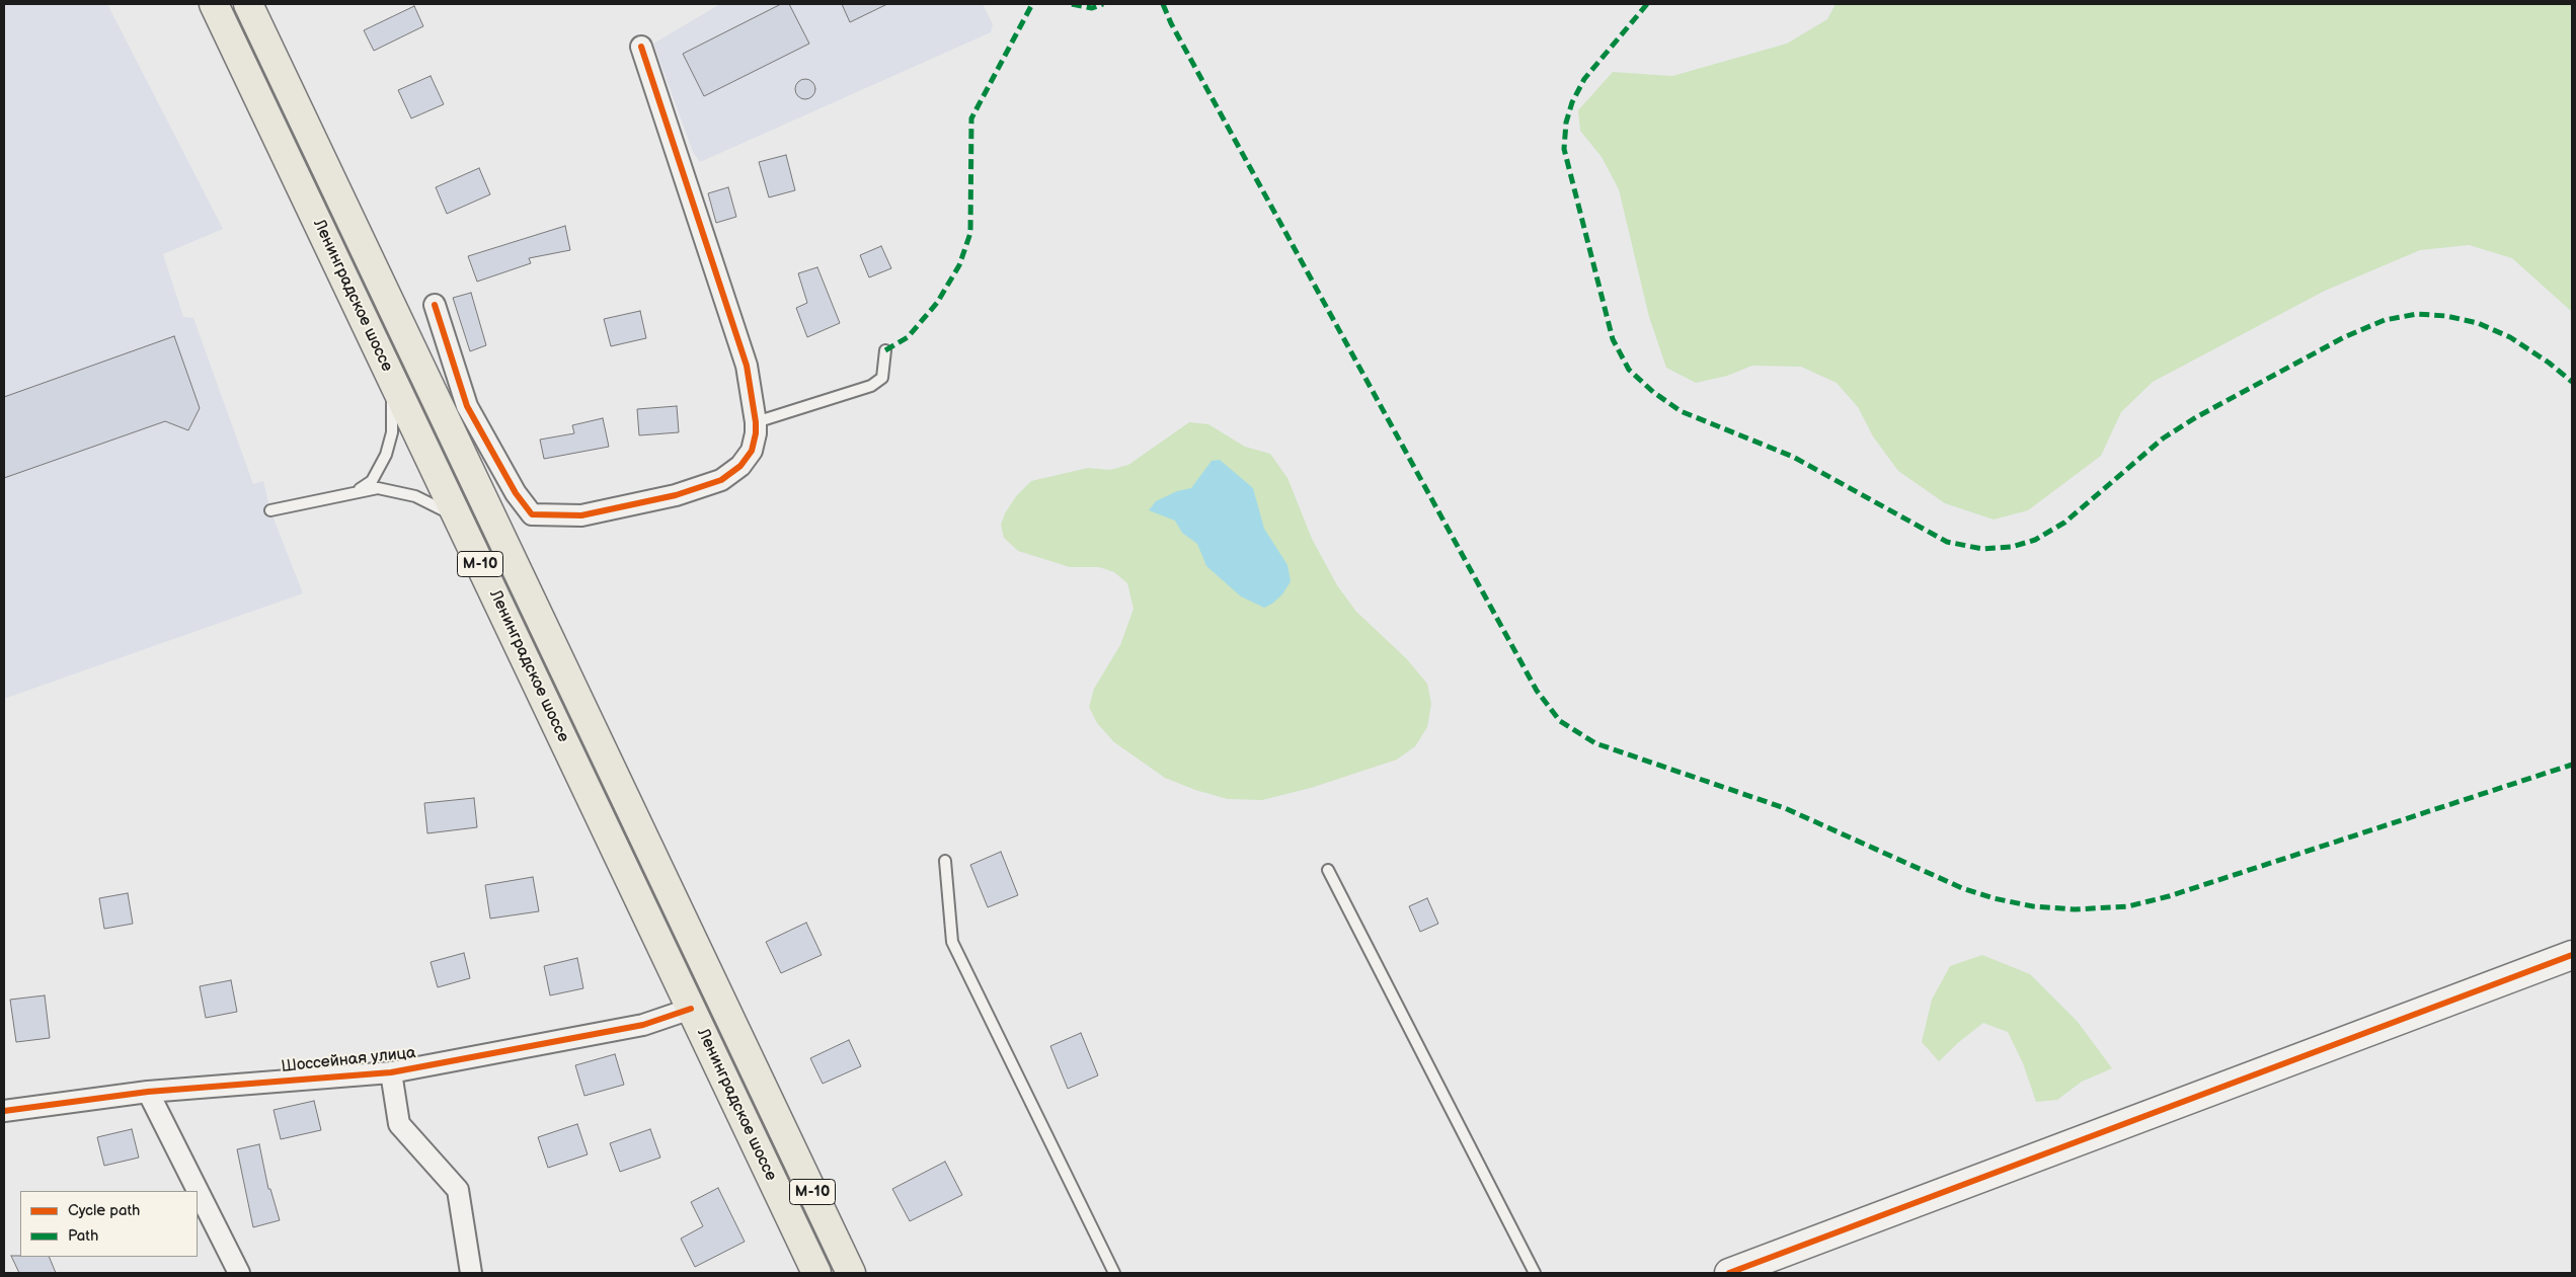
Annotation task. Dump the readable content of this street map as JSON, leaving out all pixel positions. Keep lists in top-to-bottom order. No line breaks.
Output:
{"streets":{"highway":["Ленинградское шоссе","М-10"],"street":["Шоссейная улица"]},"crossings":[["Ленинградское шоссе","Шоссейная улица"]],"legend":["Cycle path","Path"]}
